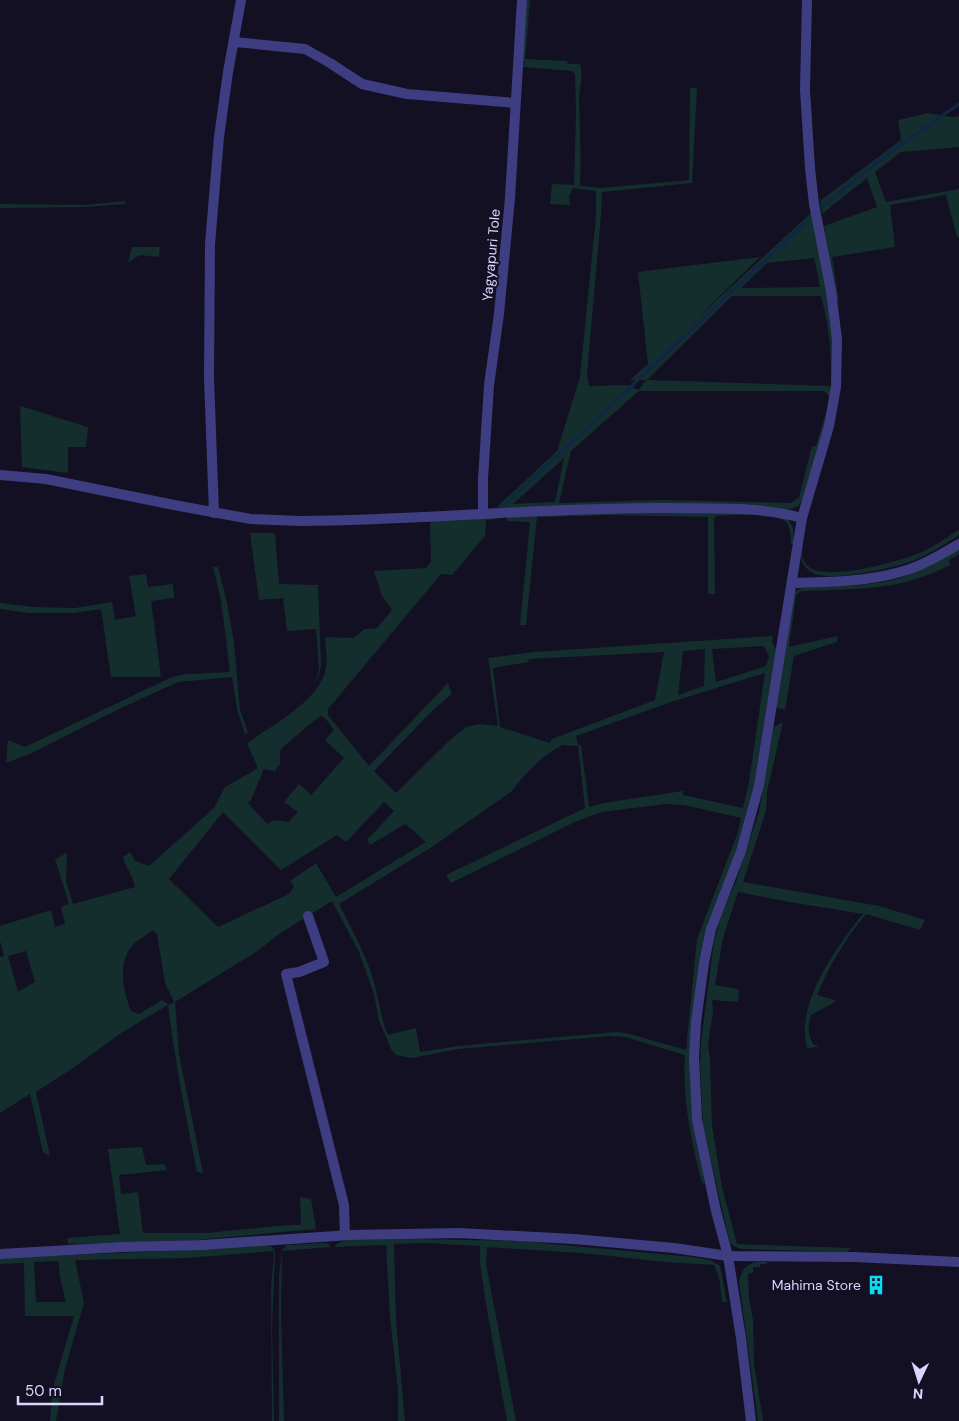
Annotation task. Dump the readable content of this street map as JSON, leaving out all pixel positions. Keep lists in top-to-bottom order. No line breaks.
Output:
{"streets":{"street":["Yagyapuri Tole"]},"places":{"building":["Mahima Store"]},"scale_bar":"50 m","north":"bottom"}
